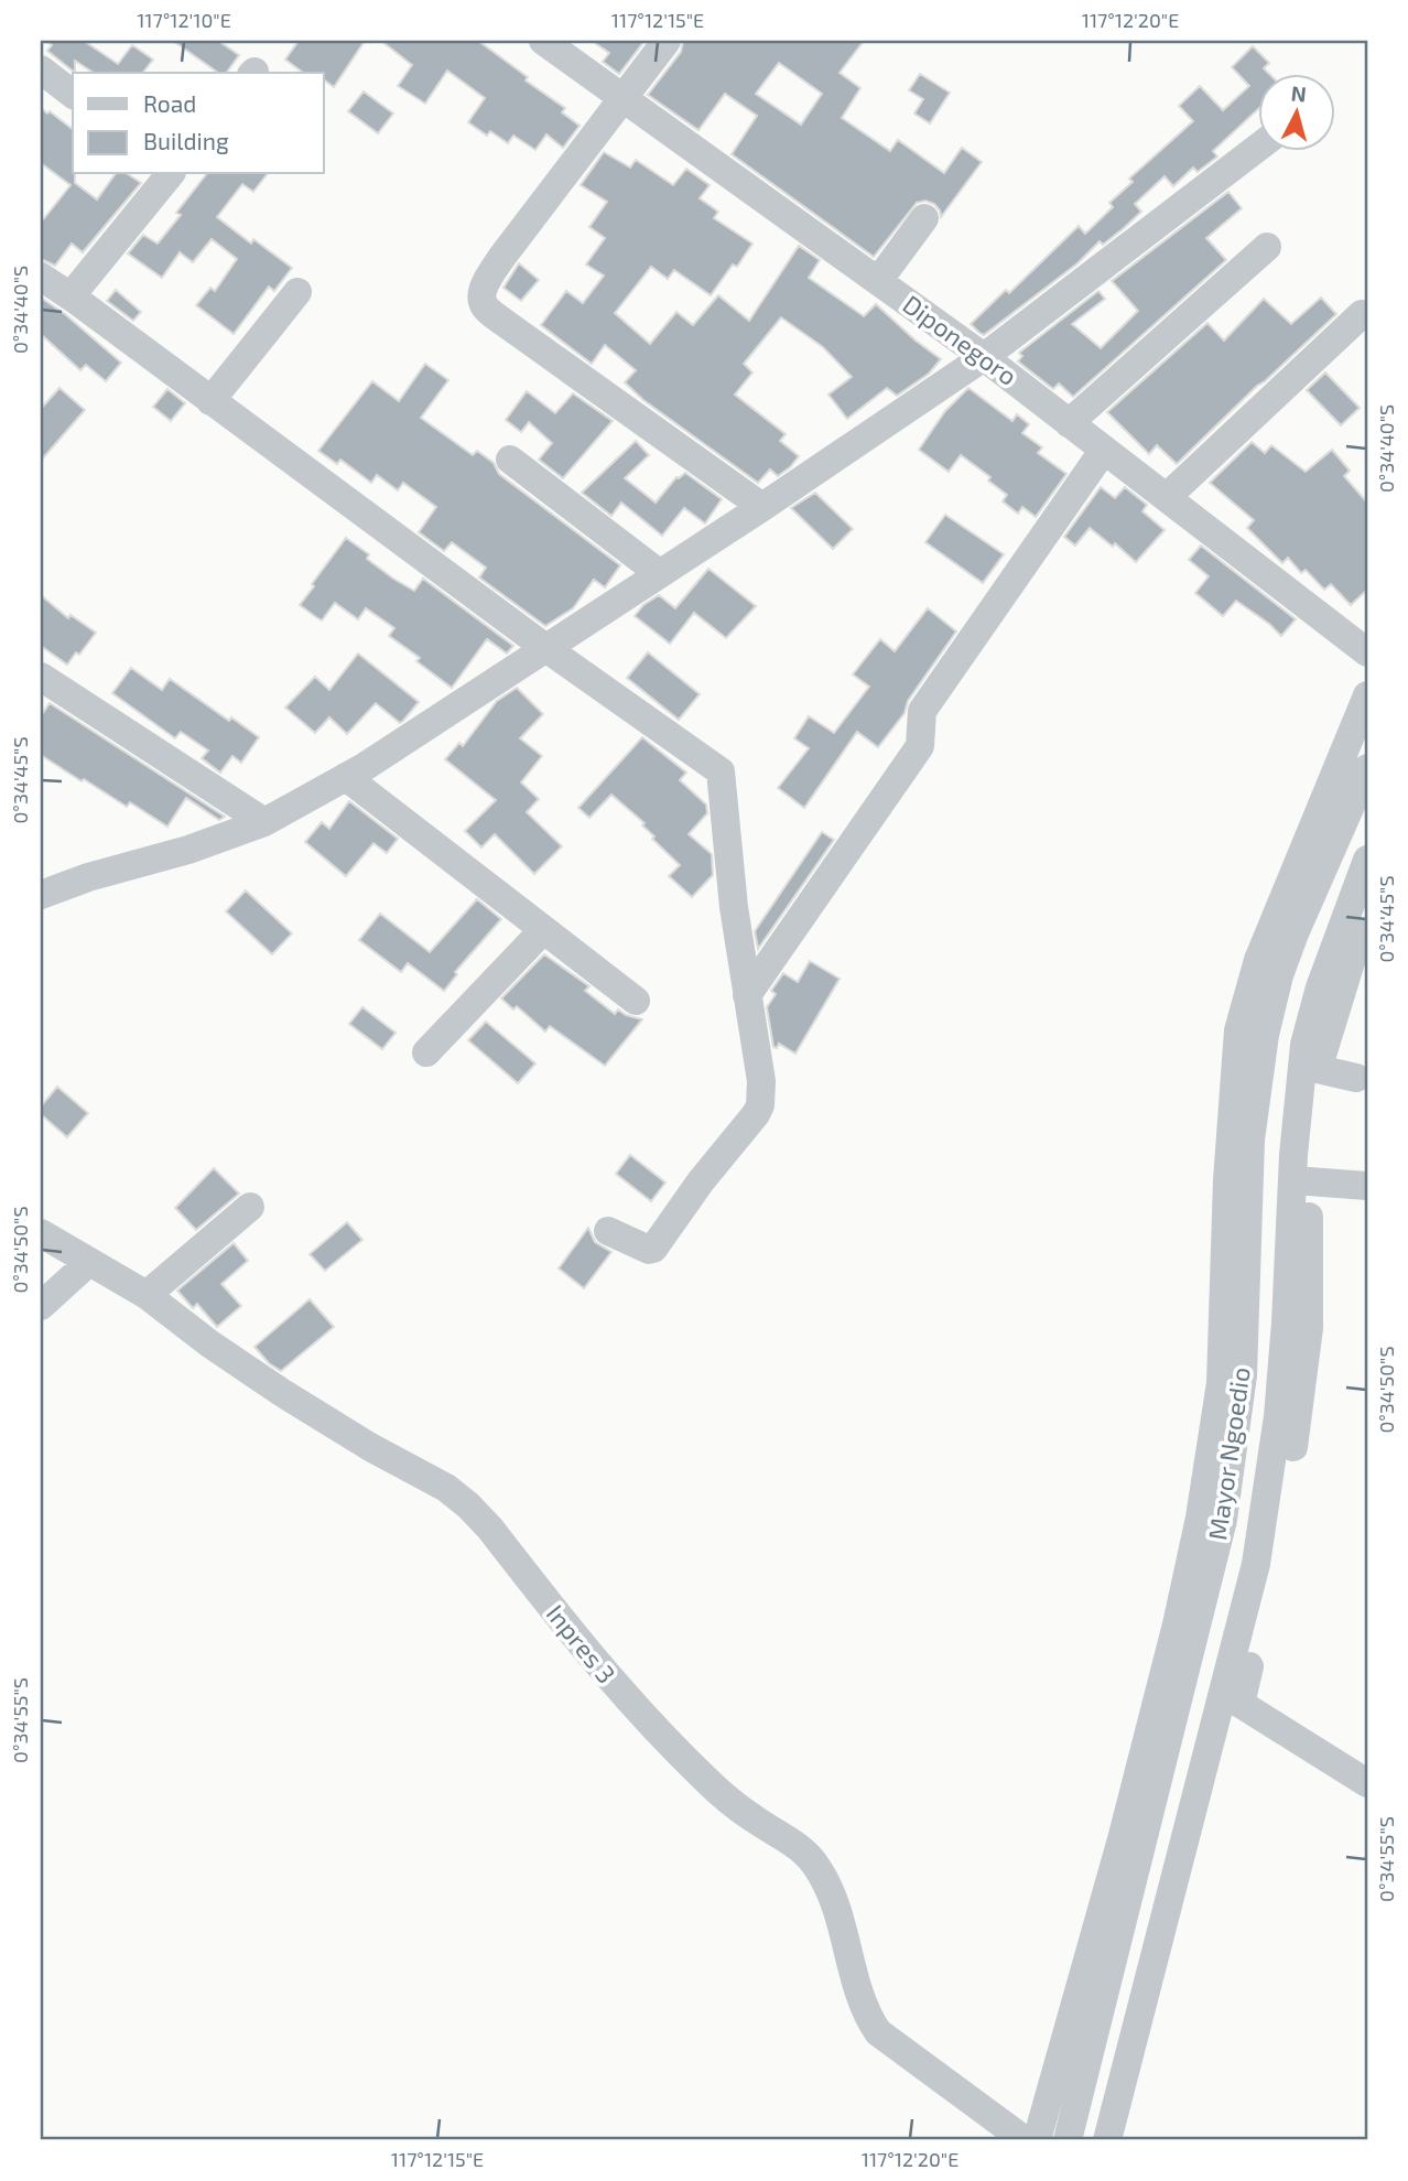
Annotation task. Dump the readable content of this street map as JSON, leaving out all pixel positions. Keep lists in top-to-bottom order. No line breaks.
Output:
{"streets":{"street":["Diponegoro","Mayor Ngoedio","Inpres 3"]},"legend":["Road","Building"],"north":"top","coordinates":["117°12'10\"E","117°12'15\"E","117°12'20\"E","0°34'40\"S","0°34'45\"S","0°34'50\"S","0°34'55\"S"]}
